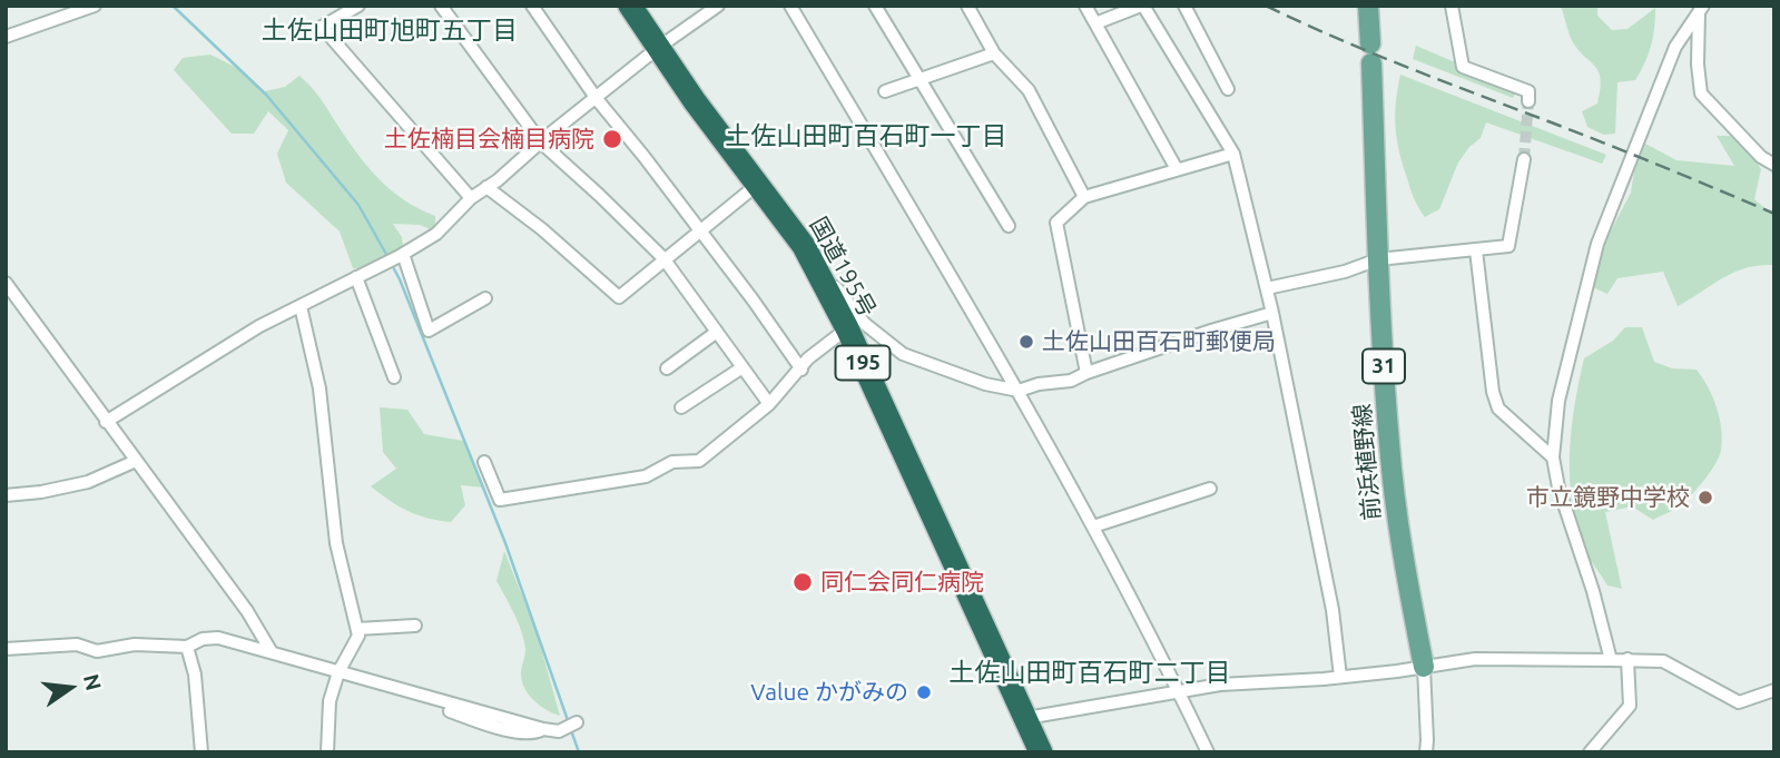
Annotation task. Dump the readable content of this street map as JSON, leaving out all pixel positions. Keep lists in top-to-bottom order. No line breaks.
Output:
{"streets":{"highway":["国道195号","195"],"main road":["31","前浜植野線"]},"districts":["土佐山田町旭町五丁目","土佐山田町百石町一丁目","土佐山田町百石町二丁目"],"places":["土佐楠目会楠目病院","土佐山田百石町郵便局","市立鏡野中学校","同仁会同仁病院","Value かがみの"],"north":"right"}
